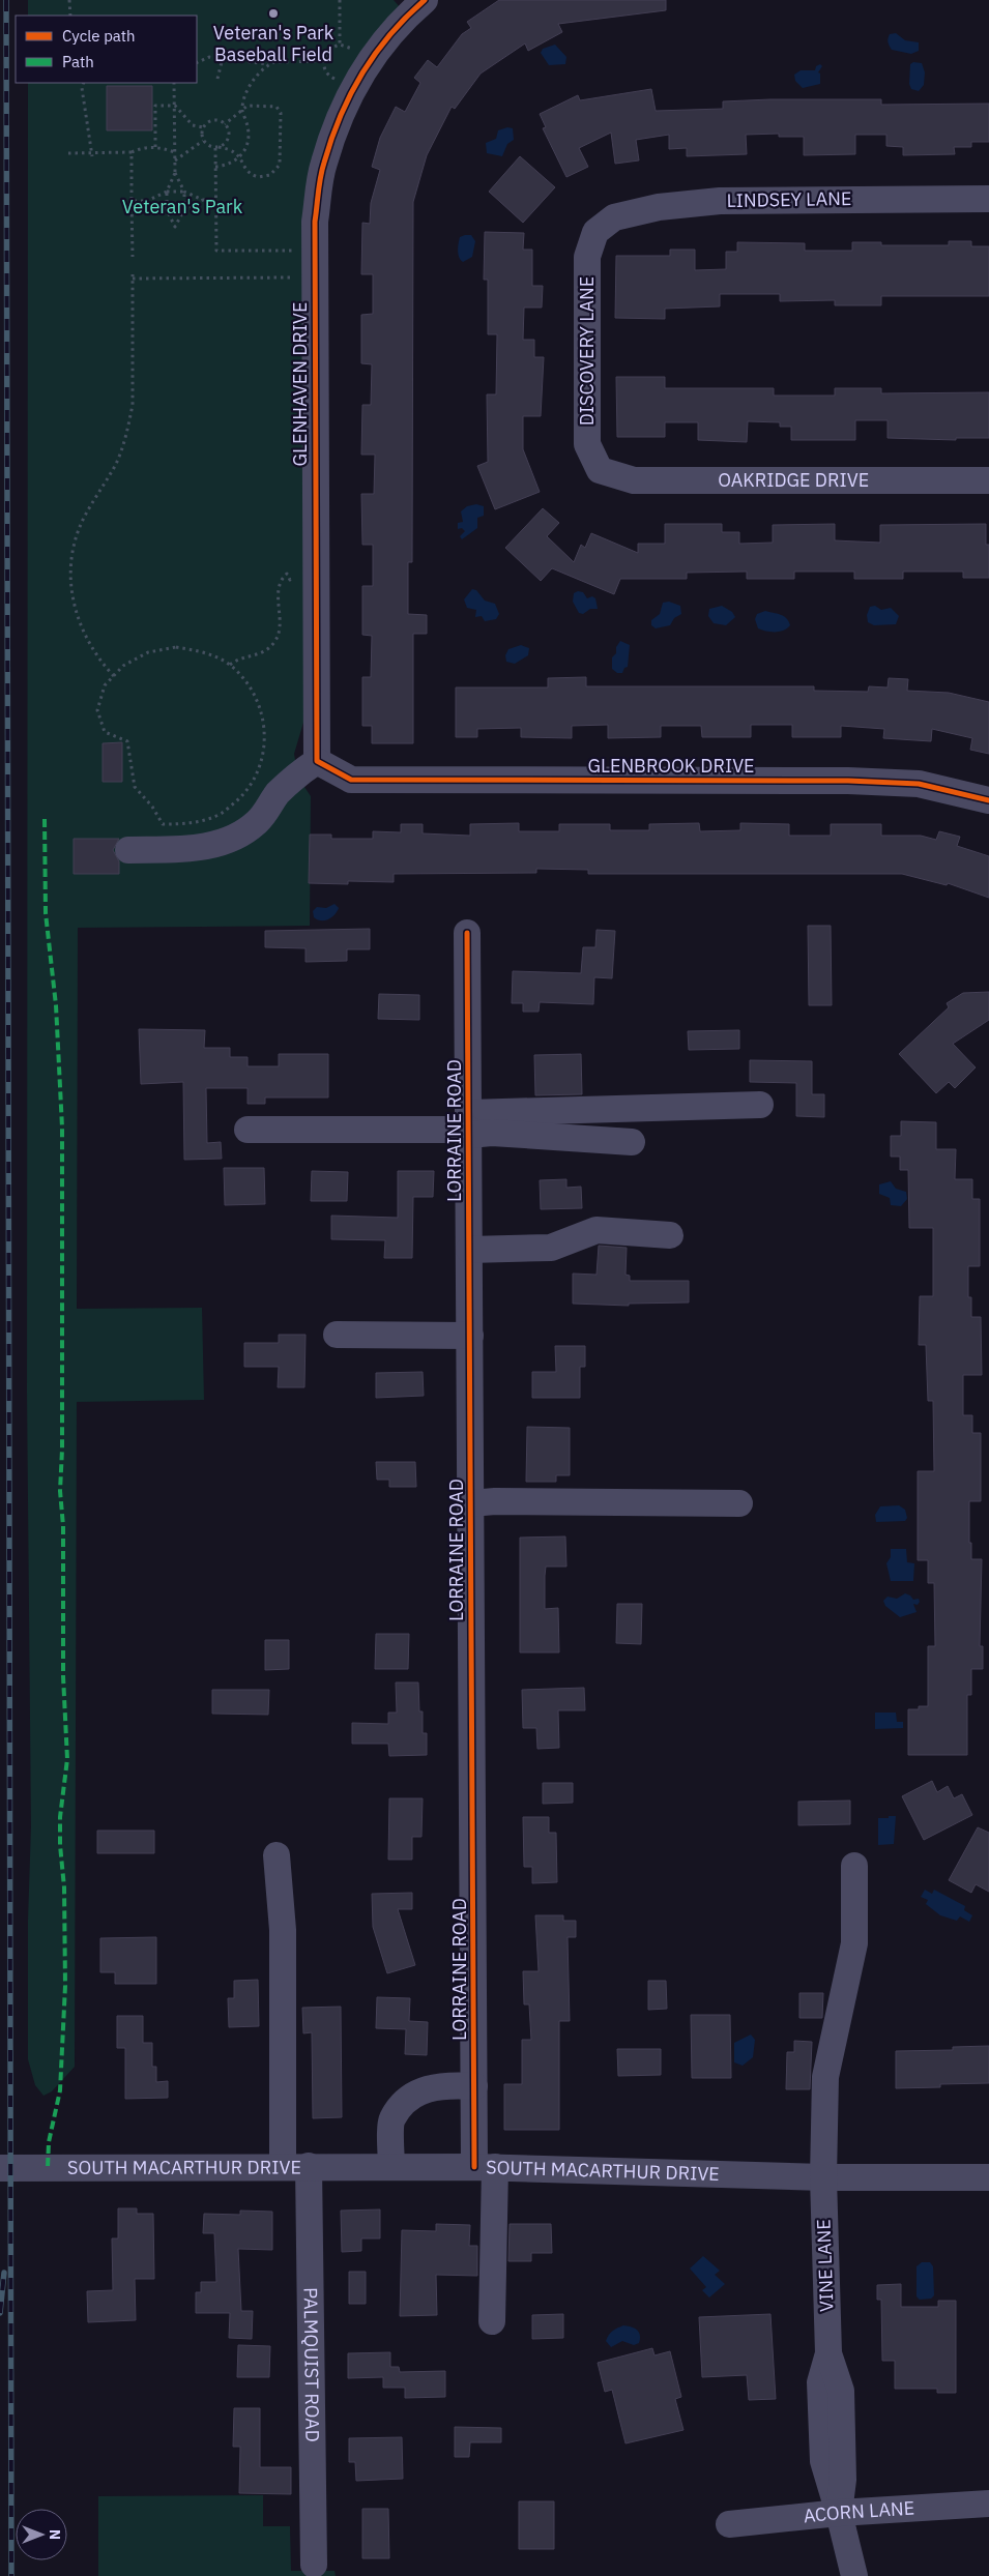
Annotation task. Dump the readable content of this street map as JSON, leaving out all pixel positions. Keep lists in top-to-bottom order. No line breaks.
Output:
{"streets":{"street":["LINDSEY LANE","DISCOVERY LANE","GLENHAVEN DRIVE","OAKRIDGE DRIVE","GLENBROOK DRIVE","LORRAINE ROAD","SOUTH MACARTHUR DRIVE","VINE LANE","PALMQUIST ROAD","ACORN LANE"]},"crossings":[["LINDSEY LANE","DISCOVERY LANE"],["DISCOVERY LANE","OAKRIDGE DRIVE"],["GLENHAVEN DRIVE","GLENBROOK DRIVE"],["LORRAINE ROAD","SOUTH MACARTHUR DRIVE"],["SOUTH MACARTHUR DRIVE","VINE LANE"],["SOUTH MACARTHUR DRIVE","PALMQUIST ROAD"],["VINE LANE","ACORN LANE"]],"parks":["Veteran's Park"],"places":["Veteran's Park Baseball Field"],"legend":["Cycle path","Path"],"north":"right"}
